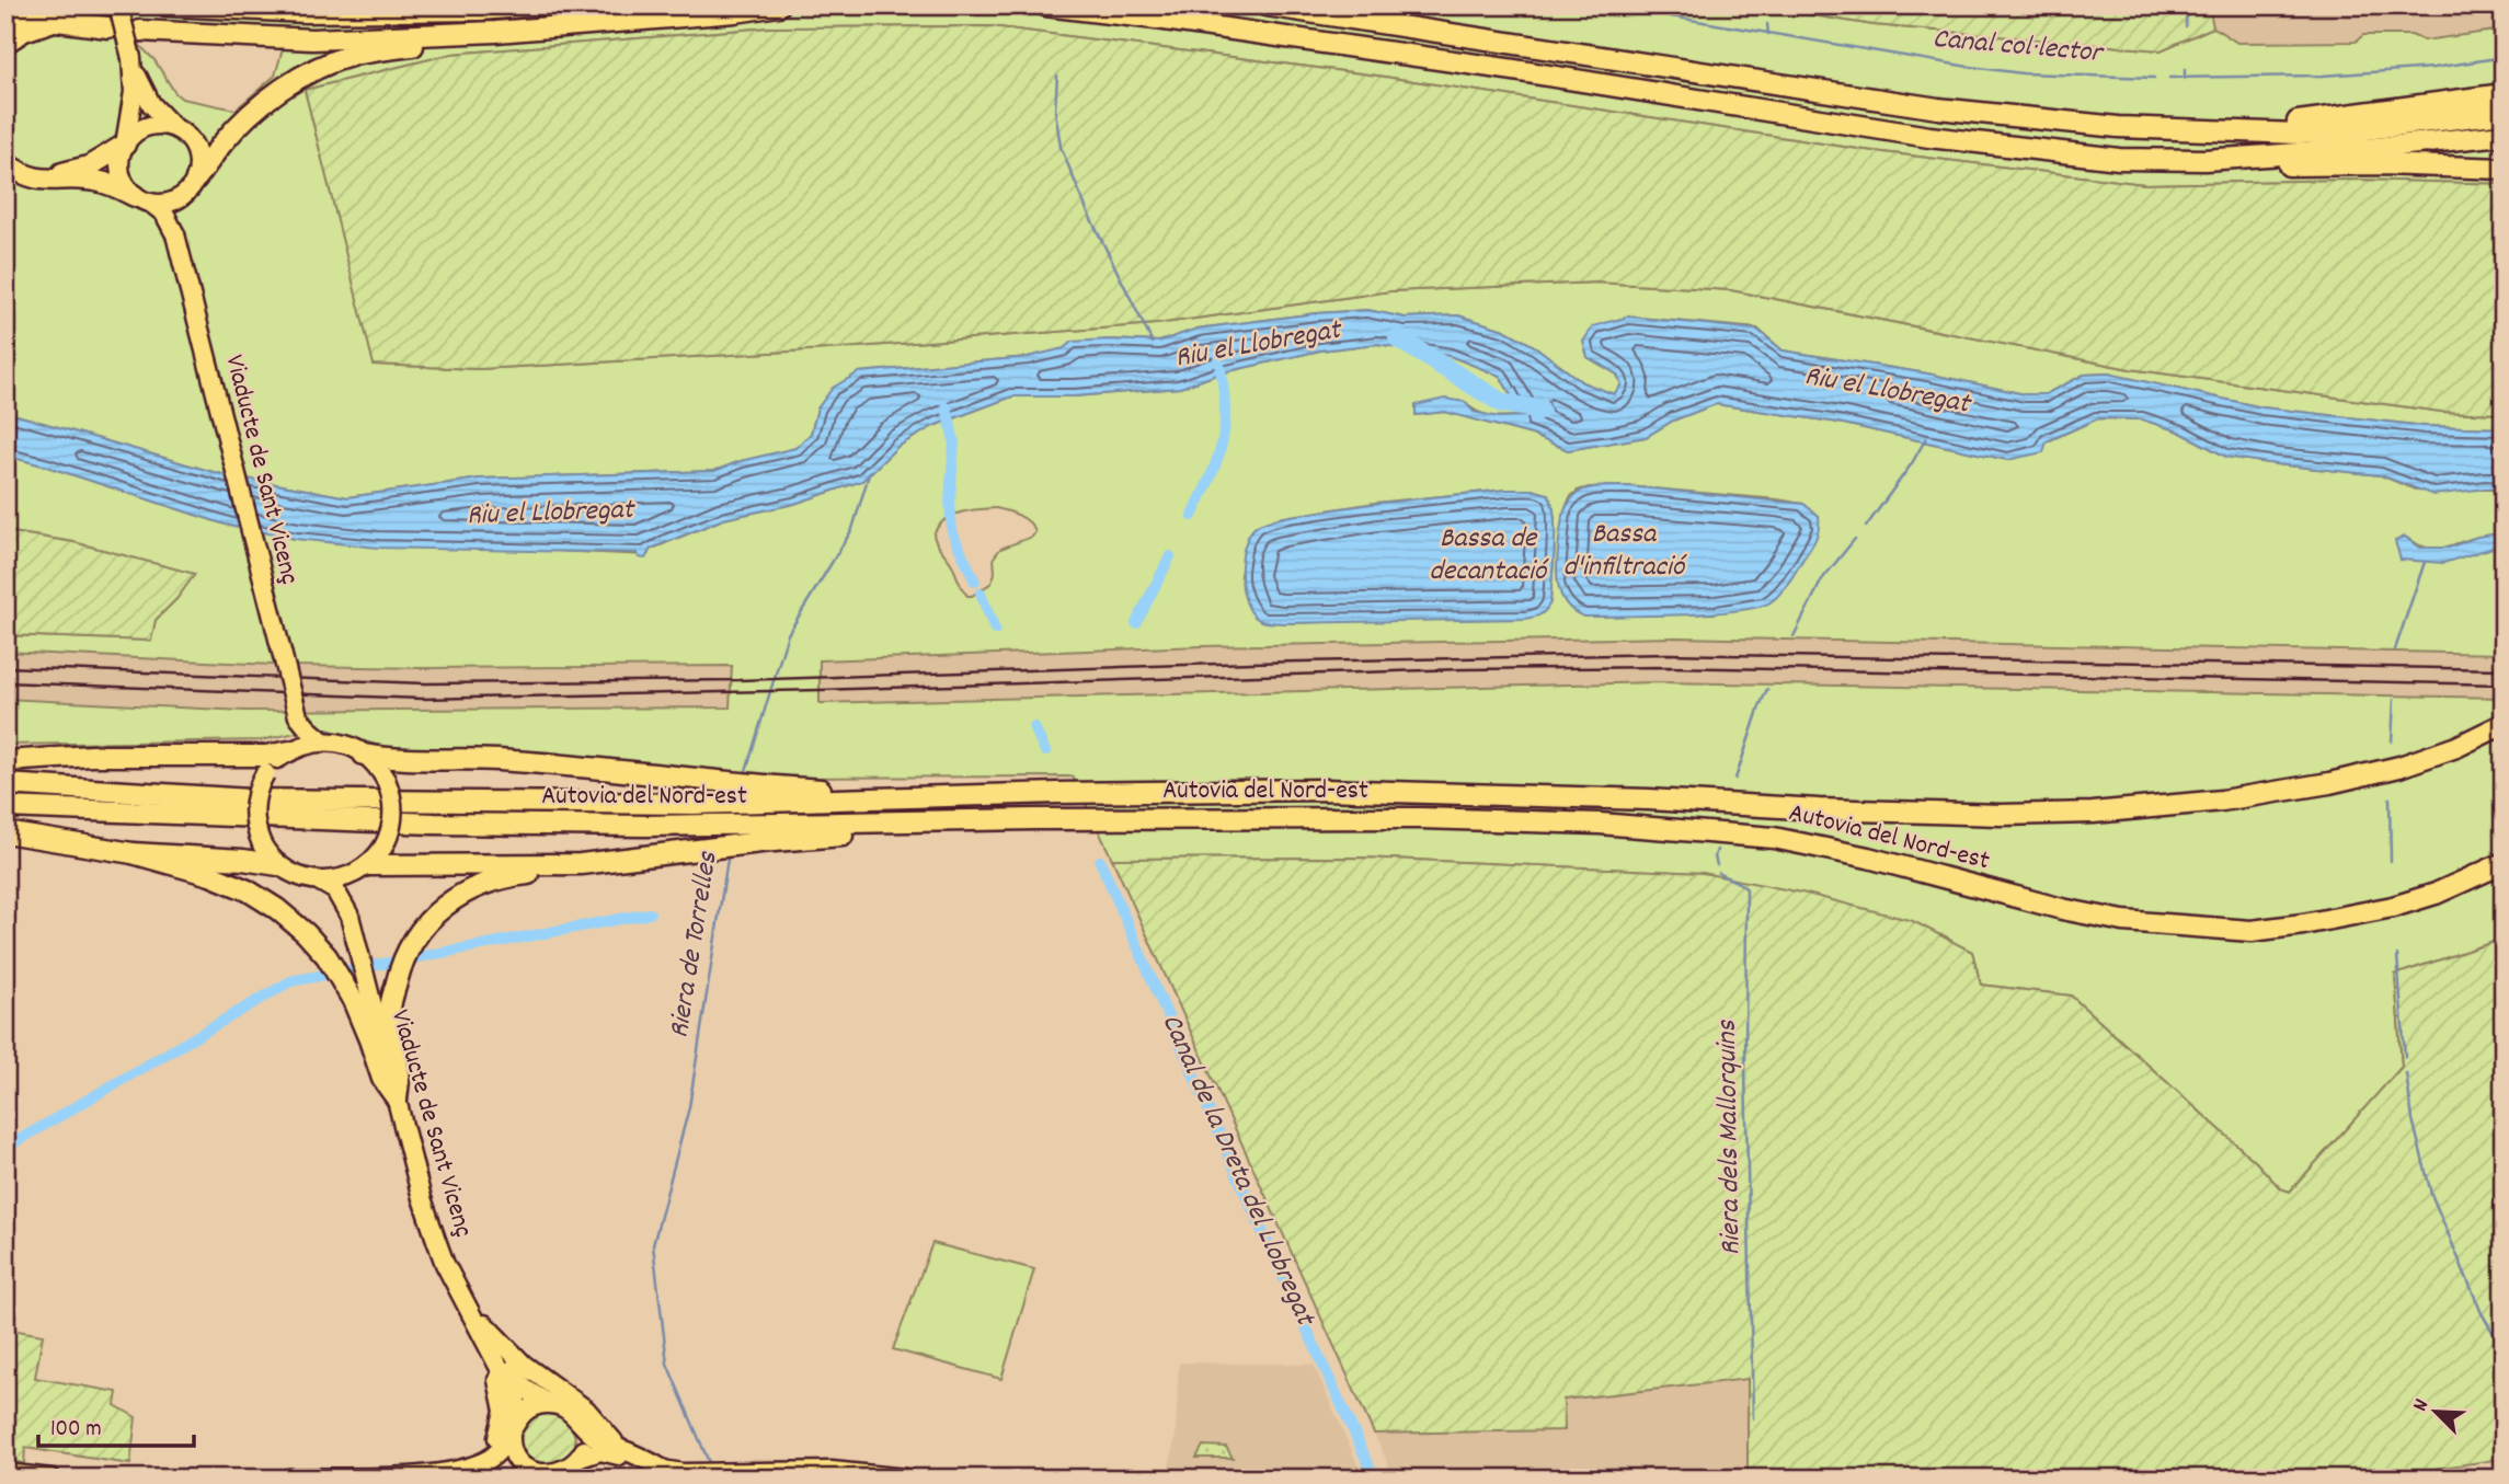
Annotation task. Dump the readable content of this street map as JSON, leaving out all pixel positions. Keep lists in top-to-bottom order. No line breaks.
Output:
{"streets":{"highway":["Autovia del Nord-est"],"main road":["Viaducte de Sant Vicenç"]},"water":["Canal col·lector","Riu el Llobregat","Bassa d'infiltració","Bassa de decantació","Riera de Torrelles","Riera dels Mallorquins","Canal de la Dreta del Llobregat"],"scale_bar":"100 m","north":"top left"}
